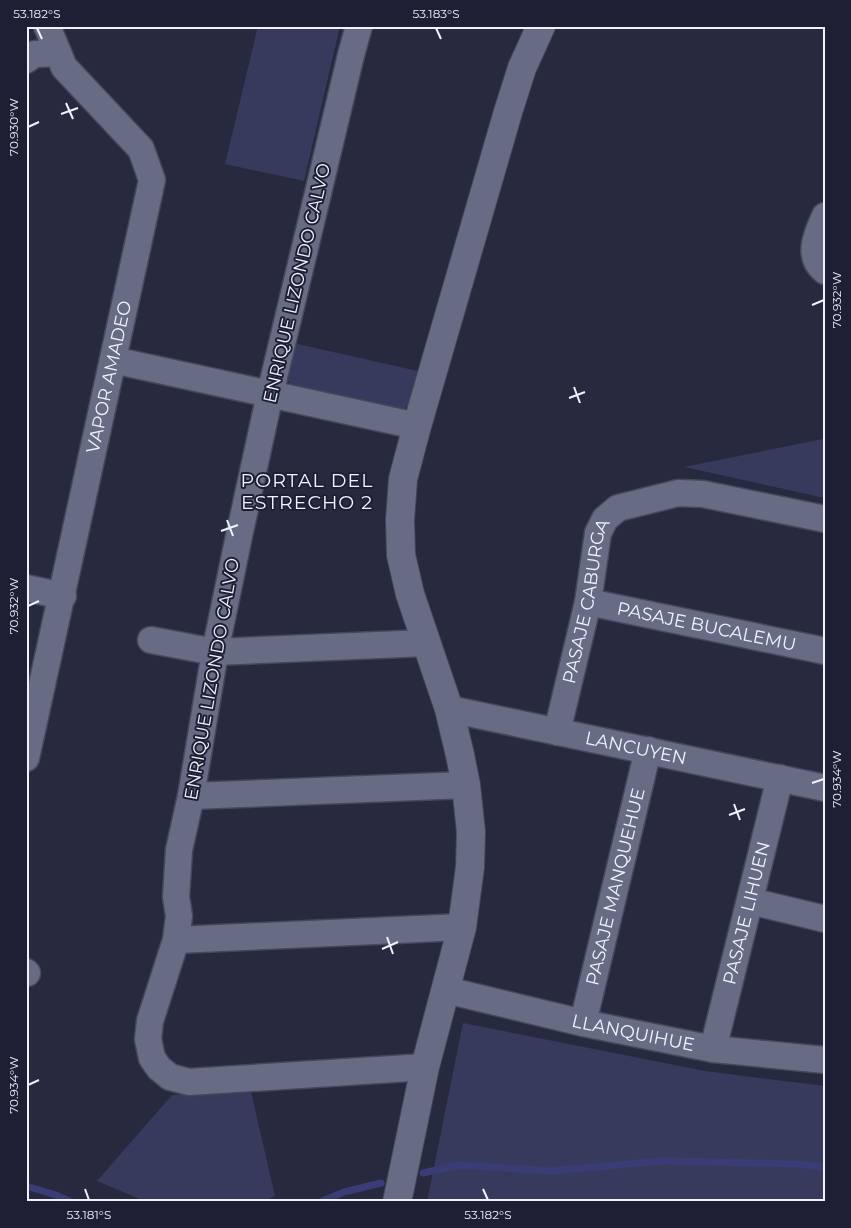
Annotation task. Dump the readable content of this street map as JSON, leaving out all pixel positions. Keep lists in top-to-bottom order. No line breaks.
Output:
{"streets":{"street":["ENRIQUE LIZONDO CALVO","VAPOR AMADEO","PASAJE CABURGA","PASAJE BUCALEMU","LANCUYEN","PASAJE MANQUEHUE","PASAJE LIHUEN","LLANQUIHUE"]},"crossings":[["PASAJE CABURGA","PASAJE BUCALEMU"],["PASAJE CABURGA","LANCUYEN"],["LANCUYEN","PASAJE MANQUEHUE"],["LANCUYEN","PASAJE LIHUEN"],["PASAJE MANQUEHUE","LLANQUIHUE"],["PASAJE LIHUEN","LLANQUIHUE"]],"districts":["PORTAL DEL ESTRECHO 2"],"coordinates":["53.182°S","53.183°S","70.930°W","70.932°W","70.934°W","53.181°S"]}
